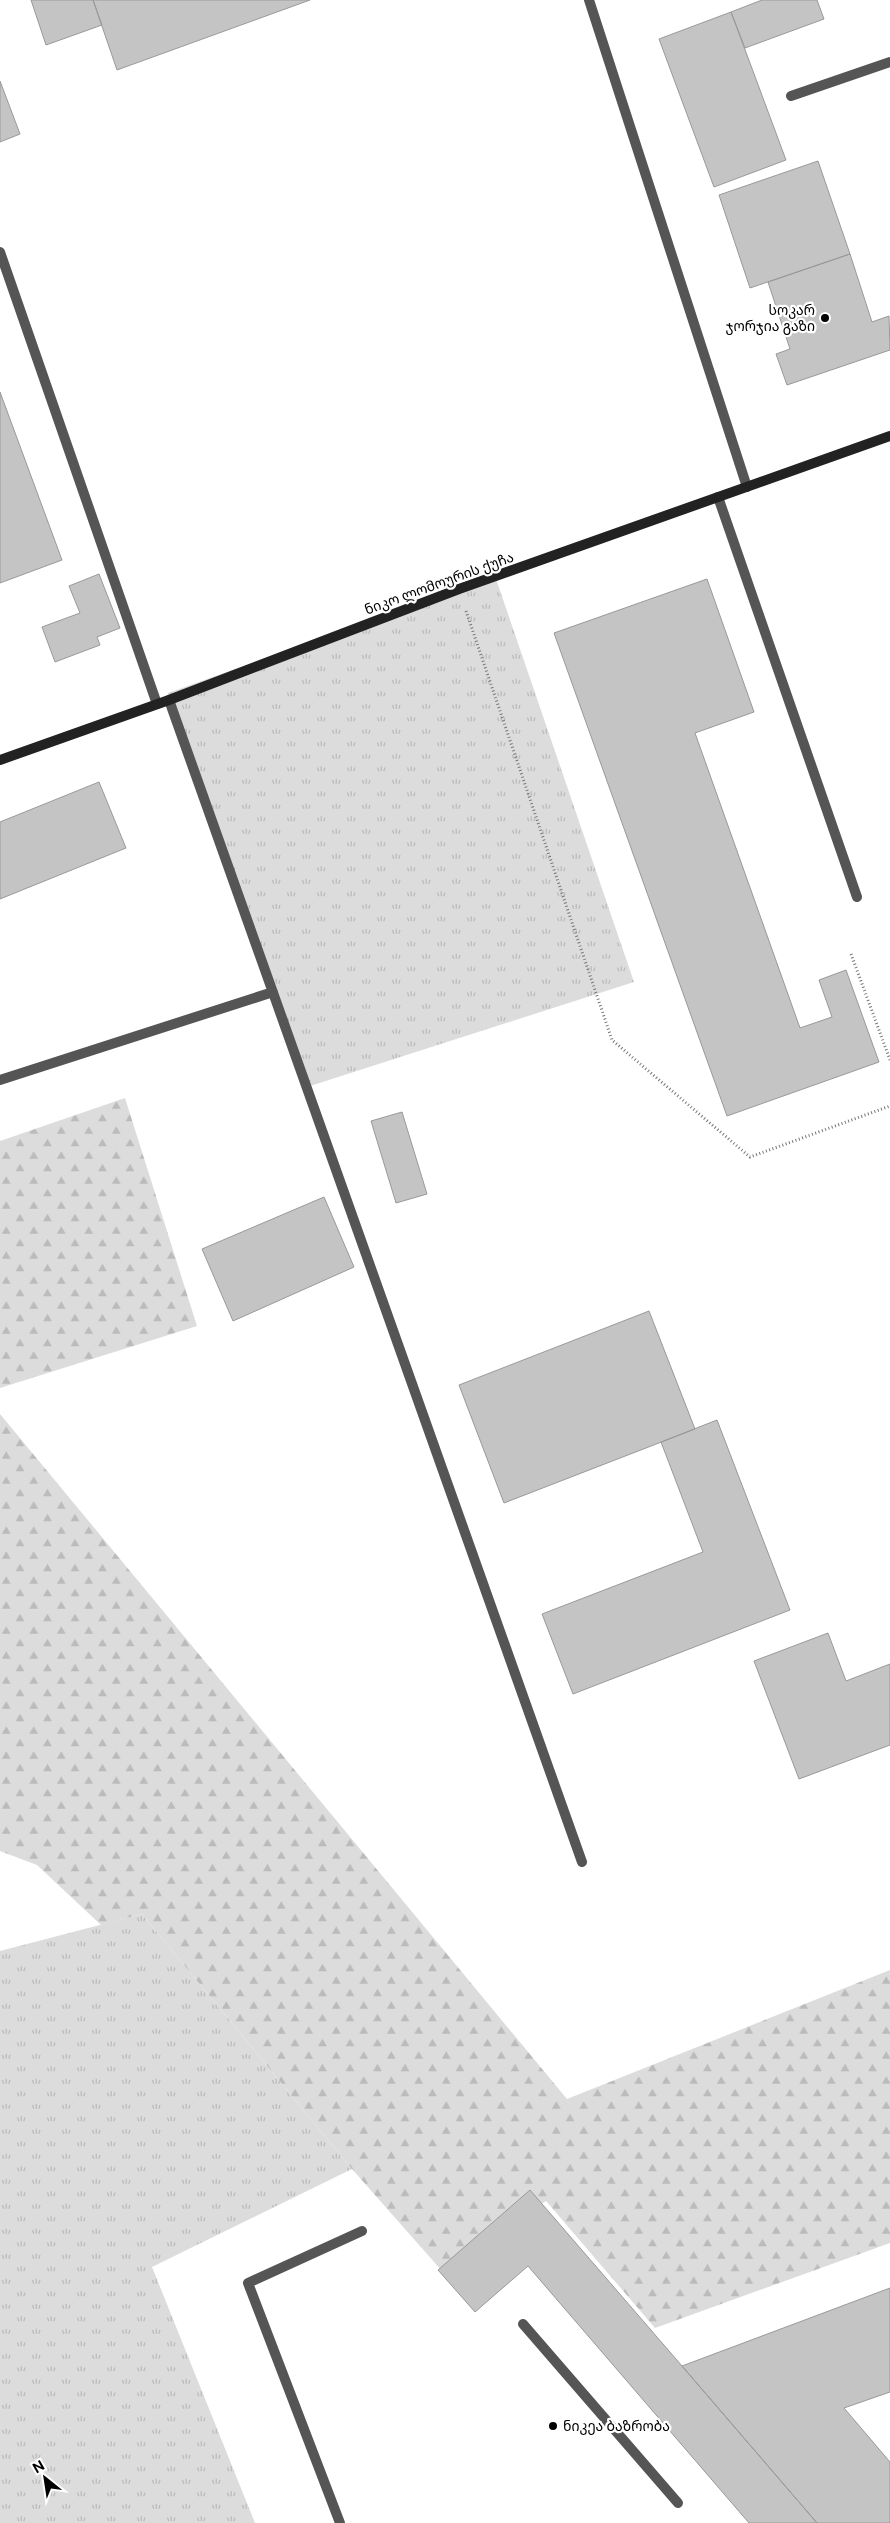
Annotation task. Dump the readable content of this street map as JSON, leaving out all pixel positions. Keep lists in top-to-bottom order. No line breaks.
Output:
{"streets":{"street":["ნიკო ლომოურის ქუჩა"]},"places":["სოკარ ჯორჯია გაზი","ნიკეა ბაზრობა"],"north":"top left"}
